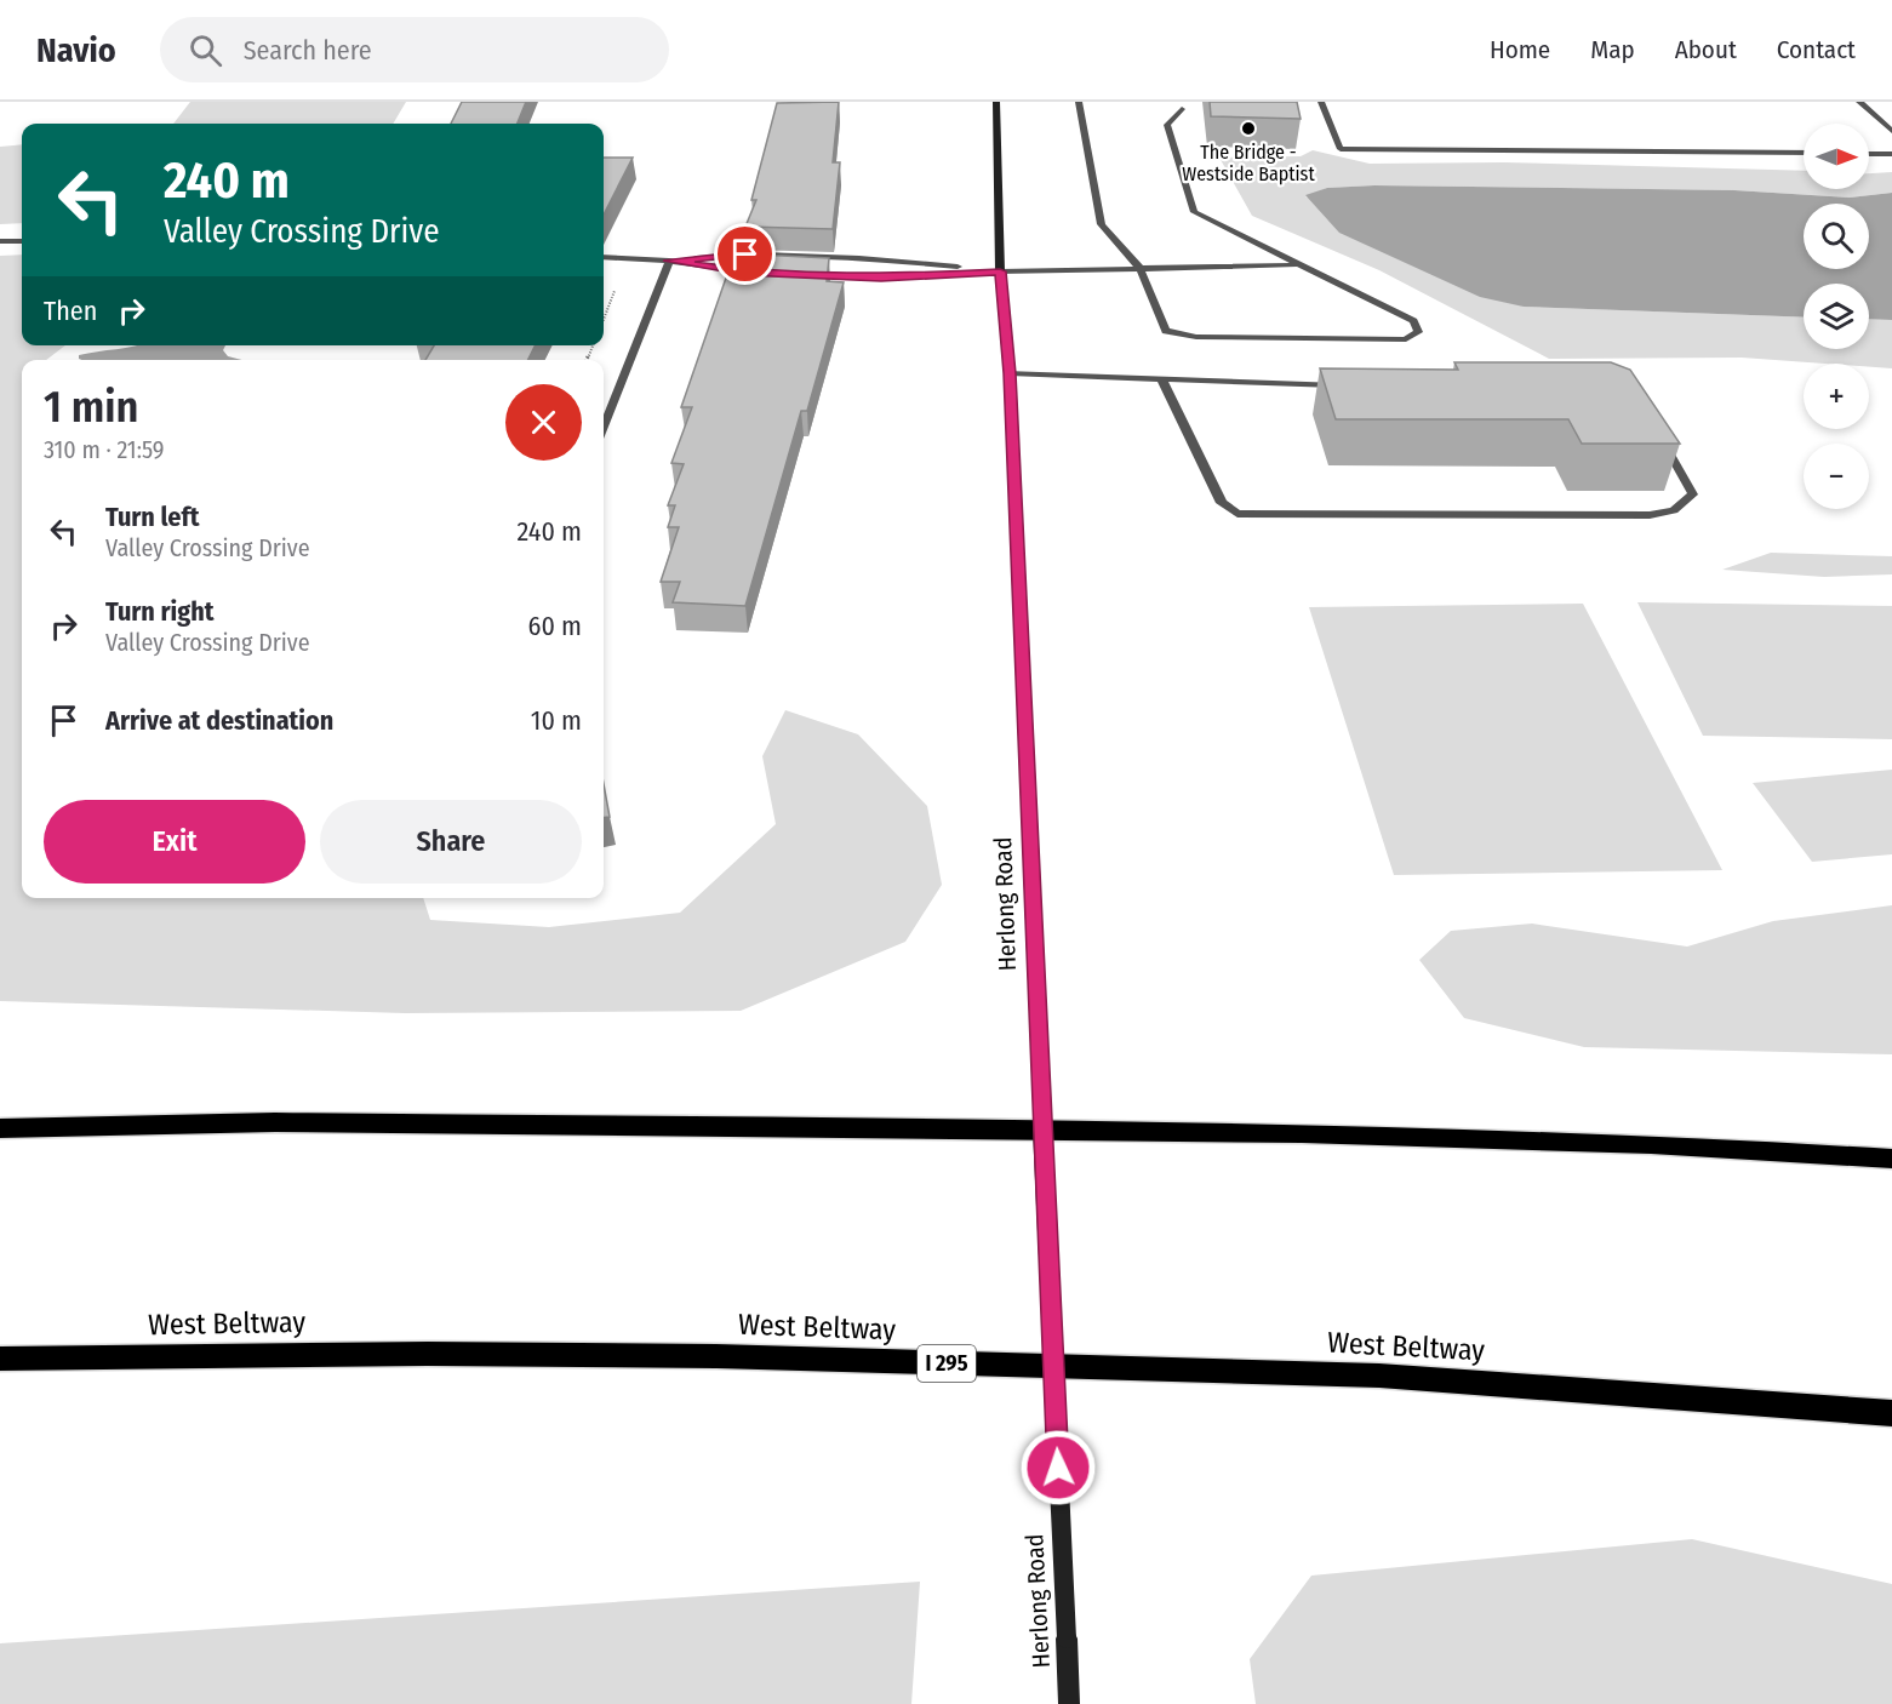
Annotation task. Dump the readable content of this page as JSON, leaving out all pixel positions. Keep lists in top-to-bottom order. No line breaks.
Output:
{"streets":{"highway":["West Beltway","I 295"],"street":["Herlong Road"]},"places":["The Bridge - Westside Baptist"],"north":"right","page":{"header":"Navio","search":"Search here","nav":["Home","Map","About","Contact"],"map_buttons":["+","−"],"turn":["240 m","Valley Crossing Drive"],"then":"Then","heading":["1 min","310 m · 21:59"],"list":[{"name":"Turn left","note":"Valley Crossing Drive","value":"240 m"},{"name":"Turn right","note":"Valley Crossing Drive","value":"60 m"},{"name":"Arrive at destination","value":"10 m"}],"buttons":["Exit","Share"]}}
